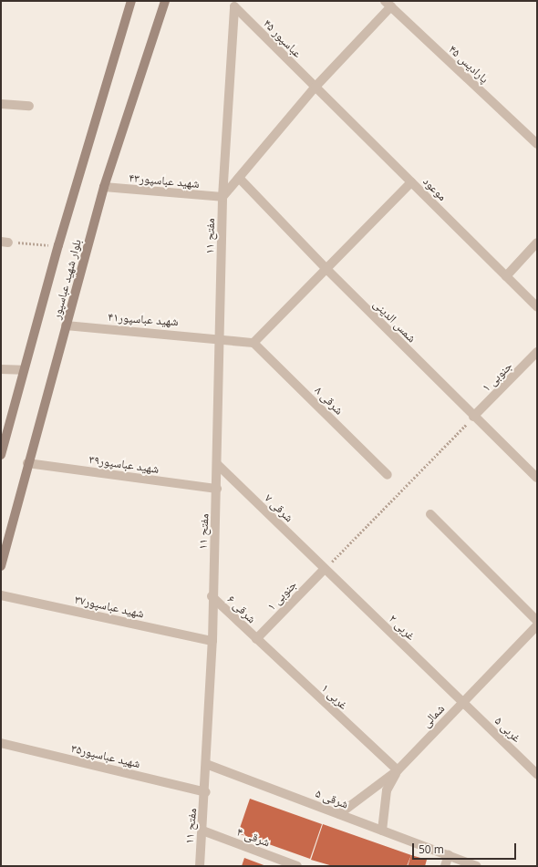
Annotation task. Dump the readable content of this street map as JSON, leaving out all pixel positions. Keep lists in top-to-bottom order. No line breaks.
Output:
{"streets":{"main road":["بلوار شهید عباسپور"],"street":["عباسپور ۴۵","پارادیس ۴۵","۴۳شهید عباسپور","موعود","مفتح ۱۱","۴۱شهید عباسپور","شمس الدینی","۱ جنوبی","شرقی ۸","شهید عباسپور۳۹","شرقی ۷","جنوبی ۱","شهید عباسپور۳۷","شرقی ۶","غربی ۲","غربی ۱","شمالی","غربی ۵","شهید عباسپور۳۵","شرقی ۵","۴ شرقی"]},"crossings":[["عباسپور ۴۵","موعود"],["عباسپور ۴۵","مفتح ۱۱"],["۴۳شهید عباسپور","مفتح ۱۱"],["۴۳شهید عباسپور","بلوار شهید عباسپور"],["مفتح ۱۱","۴۱شهید عباسپور"],["مفتح ۱۱","شهید عباسپور۳۹"],["مفتح ۱۱","شرقی ۷"],["مفتح ۱۱","شهید عباسپور۳۷"],["مفتح ۱۱","شرقی ۶"],["مفتح ۱۱","شهید عباسپور۳۵"],["مفتح ۱۱","شرقی ۵"],["مفتح ۱۱","۴ شرقی"],["بلوار شهید عباسپور","۴۱شهید عباسپور"],["بلوار شهید عباسپور","شهید عباسپور۳۹"],["۴۱شهید عباسپور","شرقی ۸"],["شمس الدینی","۱ جنوبی"],["شرقی ۷","جنوبی ۱"],["شرقی ۷","غربی ۲"],["جنوبی ۱","شرقی ۶"],["جنوبی ۱","غربی ۲"],["جنوبی ۱","غربی ۱"],["شرقی ۶","غربی ۱"],["غربی ۲","شمالی"],["غربی ۲","غربی ۵"],["غربی ۱","شمالی"],["شمالی","غربی ۵"],["شمالی","شرقی ۵"]],"scale_bar":"50 m"}
